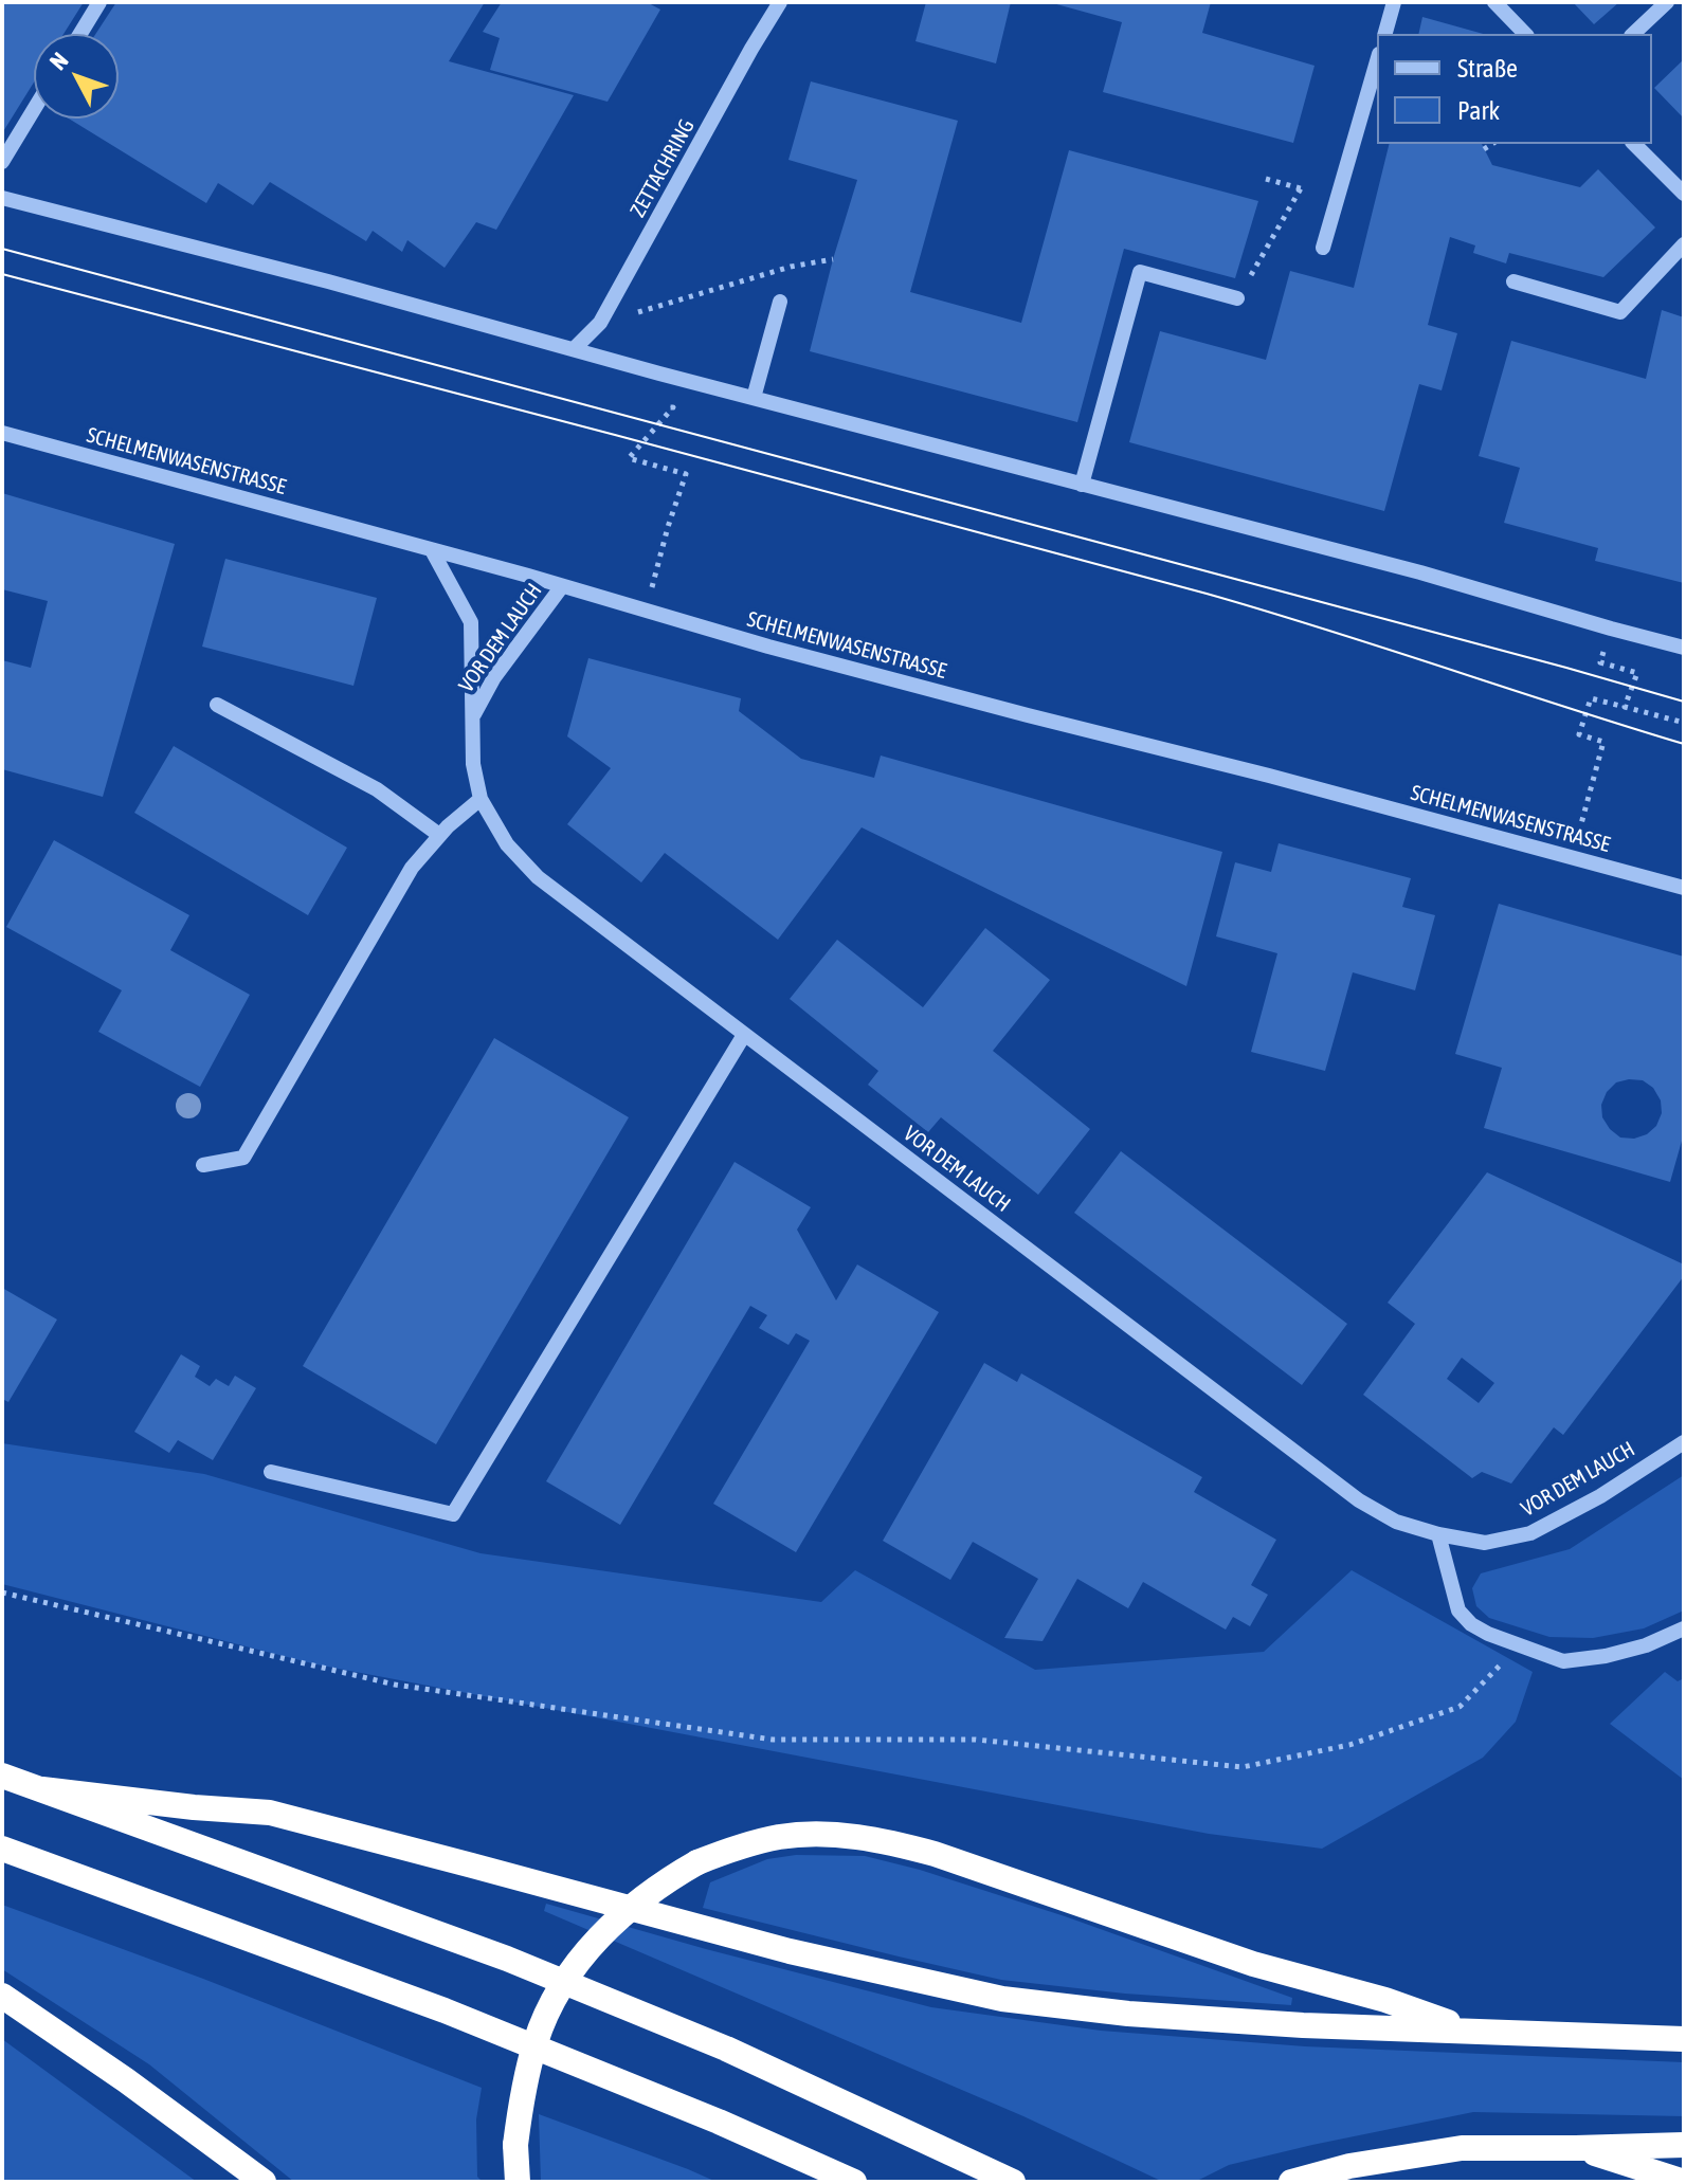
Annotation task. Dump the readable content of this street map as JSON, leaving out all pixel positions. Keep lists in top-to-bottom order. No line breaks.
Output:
{"streets":{"street":["ZETTACHRING","SCHELMENWASENSTRASSE","VOR DEM LAUCH"]},"crossings":[["SCHELMENWASENSTRASSE","VOR DEM LAUCH"]],"legend":["Straße","Park"],"north":"top left"}
